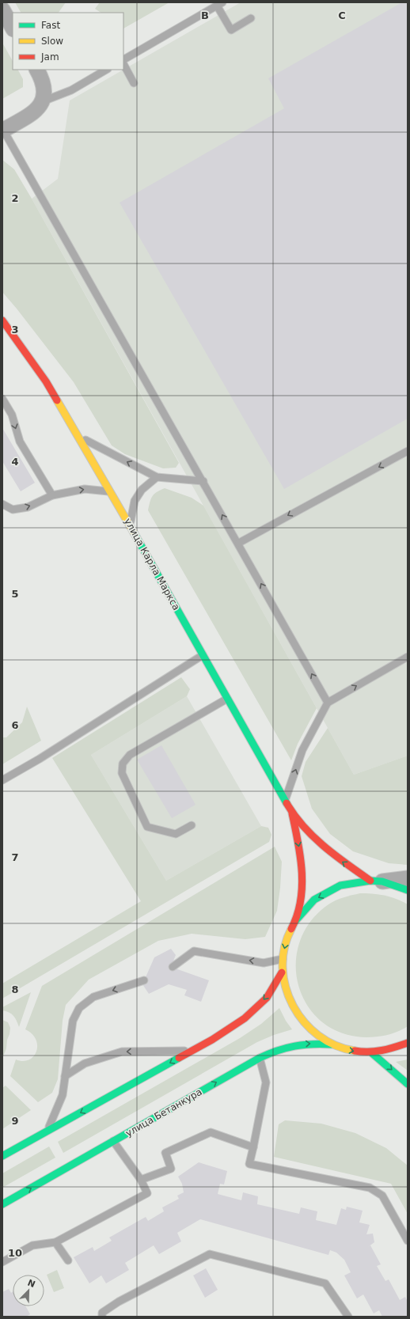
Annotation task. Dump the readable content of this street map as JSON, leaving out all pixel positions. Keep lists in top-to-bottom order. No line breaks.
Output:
{"streets":{"main road":["улица Карла Маркса","улица Бетанкура"]},"legend":["Fast","Slow","Jam"],"north":"top right","grid":{"columns":["B","C"],"rows":["2","3","4","5","6","7","8","9","10"]}}
